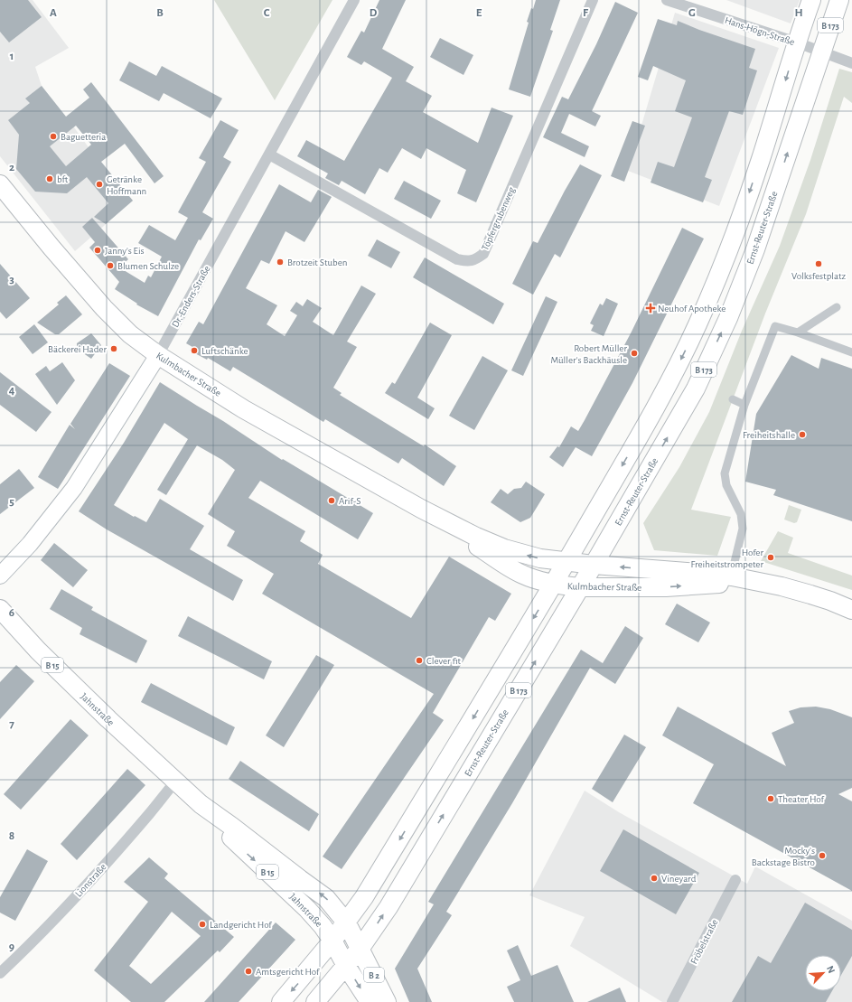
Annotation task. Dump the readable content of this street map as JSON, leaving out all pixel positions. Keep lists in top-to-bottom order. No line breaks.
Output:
{"streets":{"main road":["B 173","Ernst-Reuter-Straße","Dr.-Enders-Straße","Kulmbacher Straße","B 15","Jahnstraße","B 2"],"street":["Hans-Högn-Straße","Töpfergrubenweg","Lionstraße","Fröbelstraße"]},"crossings":[["B 173","Hans-Högn-Straße"],["B 173","Kulmbacher Straße"],["B 173","B 15"],["B 173","Jahnstraße"],["Hans-Högn-Straße","Ernst-Reuter-Straße"],["Töpfergrubenweg","Dr.-Enders-Straße"],["Ernst-Reuter-Straße","Kulmbacher Straße"],["Ernst-Reuter-Straße","B 15"],["Ernst-Reuter-Straße","Jahnstraße"],["Ernst-Reuter-Straße","B 2"],["Dr.-Enders-Straße","Kulmbacher Straße"],["B 15","Jahnstraße"],["B 15","B 2"],["Jahnstraße","Lionstraße"],["Jahnstraße","B 2"]],"places":{"other":["Baguetteria","bft","Getränke Hoffmann","Janny's Eis","Brotzeit Stuben","Volksfestplatz","Blumen Schulze","Bäckerei Hader","Luftschänke","Robert Müller Müller's Backhäusle","Freiheitshalle","Arif-S","Hofer Freiheitstrompeter","Clever fit","Theater Hof","Mocky’s Backstage Bistro","Vineyard","Landgericht Hof","Amtsgericht Hof"],"health":["Neuhof Apotheke"]},"north":"top right","grid":{"columns":["A","B","C","D","E","F","G","H"],"rows":["1","2","3","4","5","6","7","8","9"]}}
